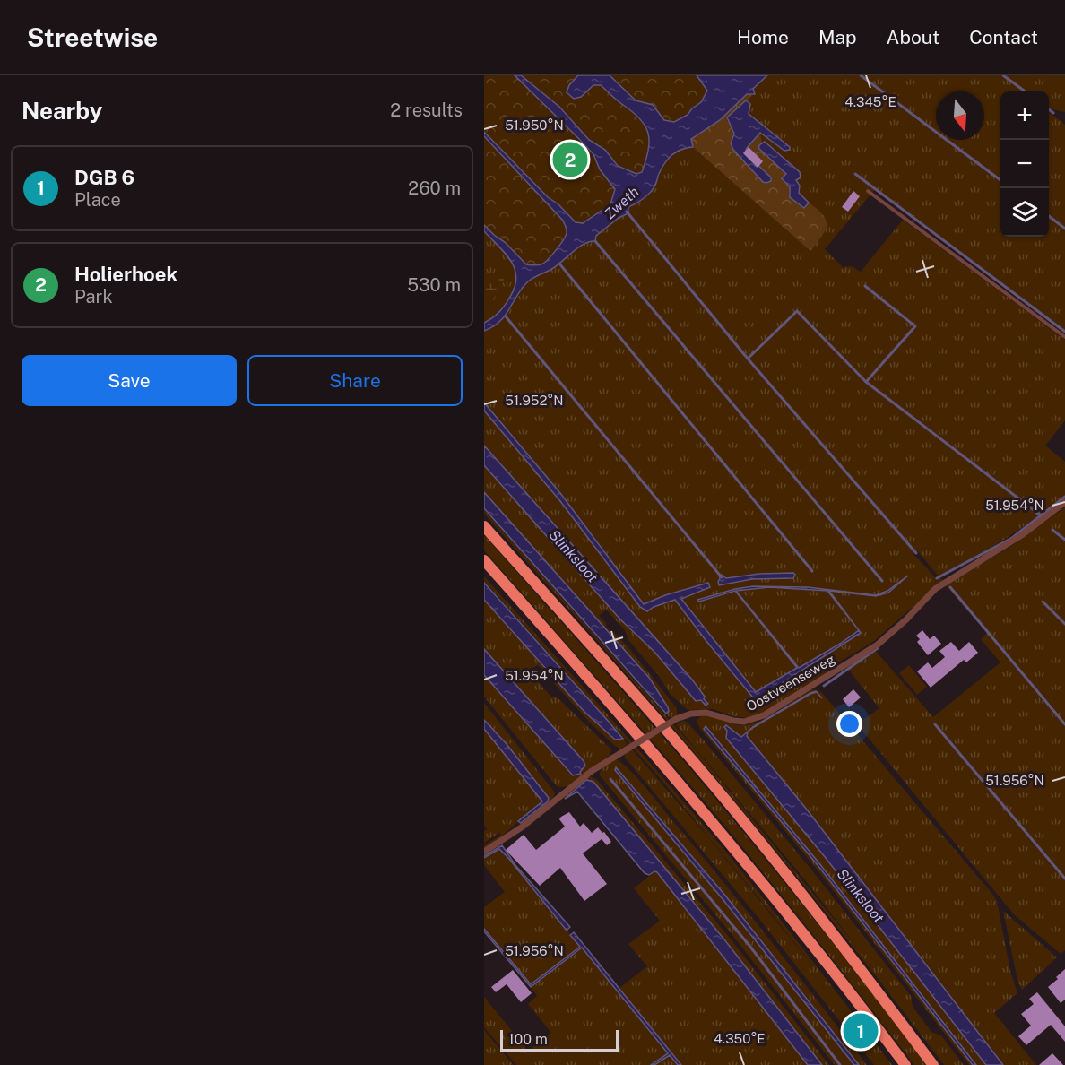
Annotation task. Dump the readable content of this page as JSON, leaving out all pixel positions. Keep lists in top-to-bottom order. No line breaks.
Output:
{"streets":{"street":["Oostveenseweg"]},"water":["Zweth","Slinksloot"],"scale_bar":"100 m","north":"bottom","page":{"header":"Streetwise","nav":["Home","Map","About","Contact"],"heading":["Nearby","2 results"],"map_buttons":["+","−"],"pins":["2","1"],"list":[{"mark":"1","name":"DGB 6","note":"Place","value":"260 m"},{"mark":"2","name":"Holierhoek","note":"Park","value":"530 m"}],"buttons":["Save","Share"],"scale":"100 m"},"coordinates":["4.345°E","51.950°N","51.952°N","51.954°N","51.956°N","4.350°E"]}
